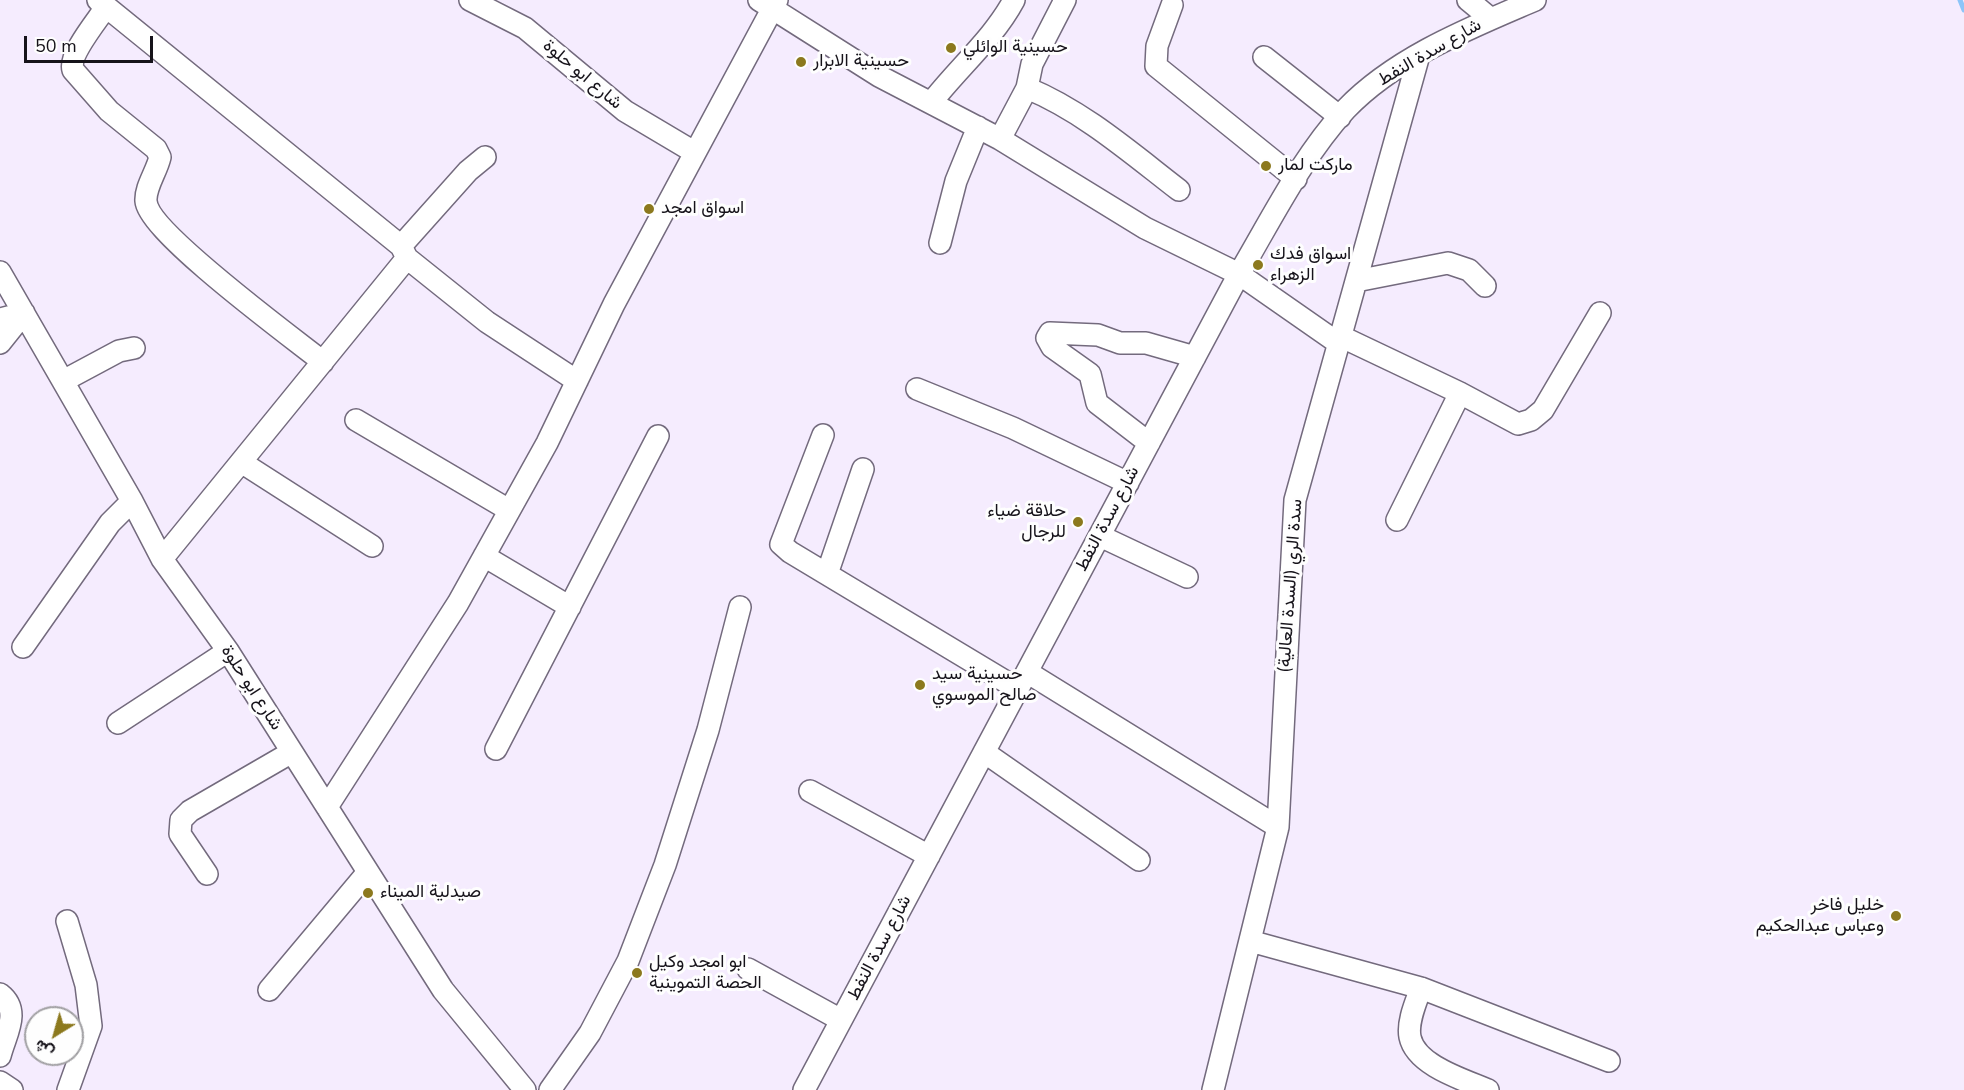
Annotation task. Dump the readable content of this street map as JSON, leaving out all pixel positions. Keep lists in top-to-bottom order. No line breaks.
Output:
{"streets":{"street":["شارع سدة النفط","شارع ابو حلوة","سدة الري (السدة العالية)"]},"crossings":[["شارع سدة النفط","سدة الري (السدة العالية)"]],"places":["حسينية الوائلي","حسينية الابرار","ماركت لمار","اسواق امجد","اسواق فدك الزهراء","حلاقة ضياء للرجال","حسينية سيد صالح الموسوي","صيدلية الميناء","خليل فاخر وعباس عبدالحكيم","ابو امجد وكيل الحصة التموينية"],"scale_bar":"50 m","north":"bottom left"}
